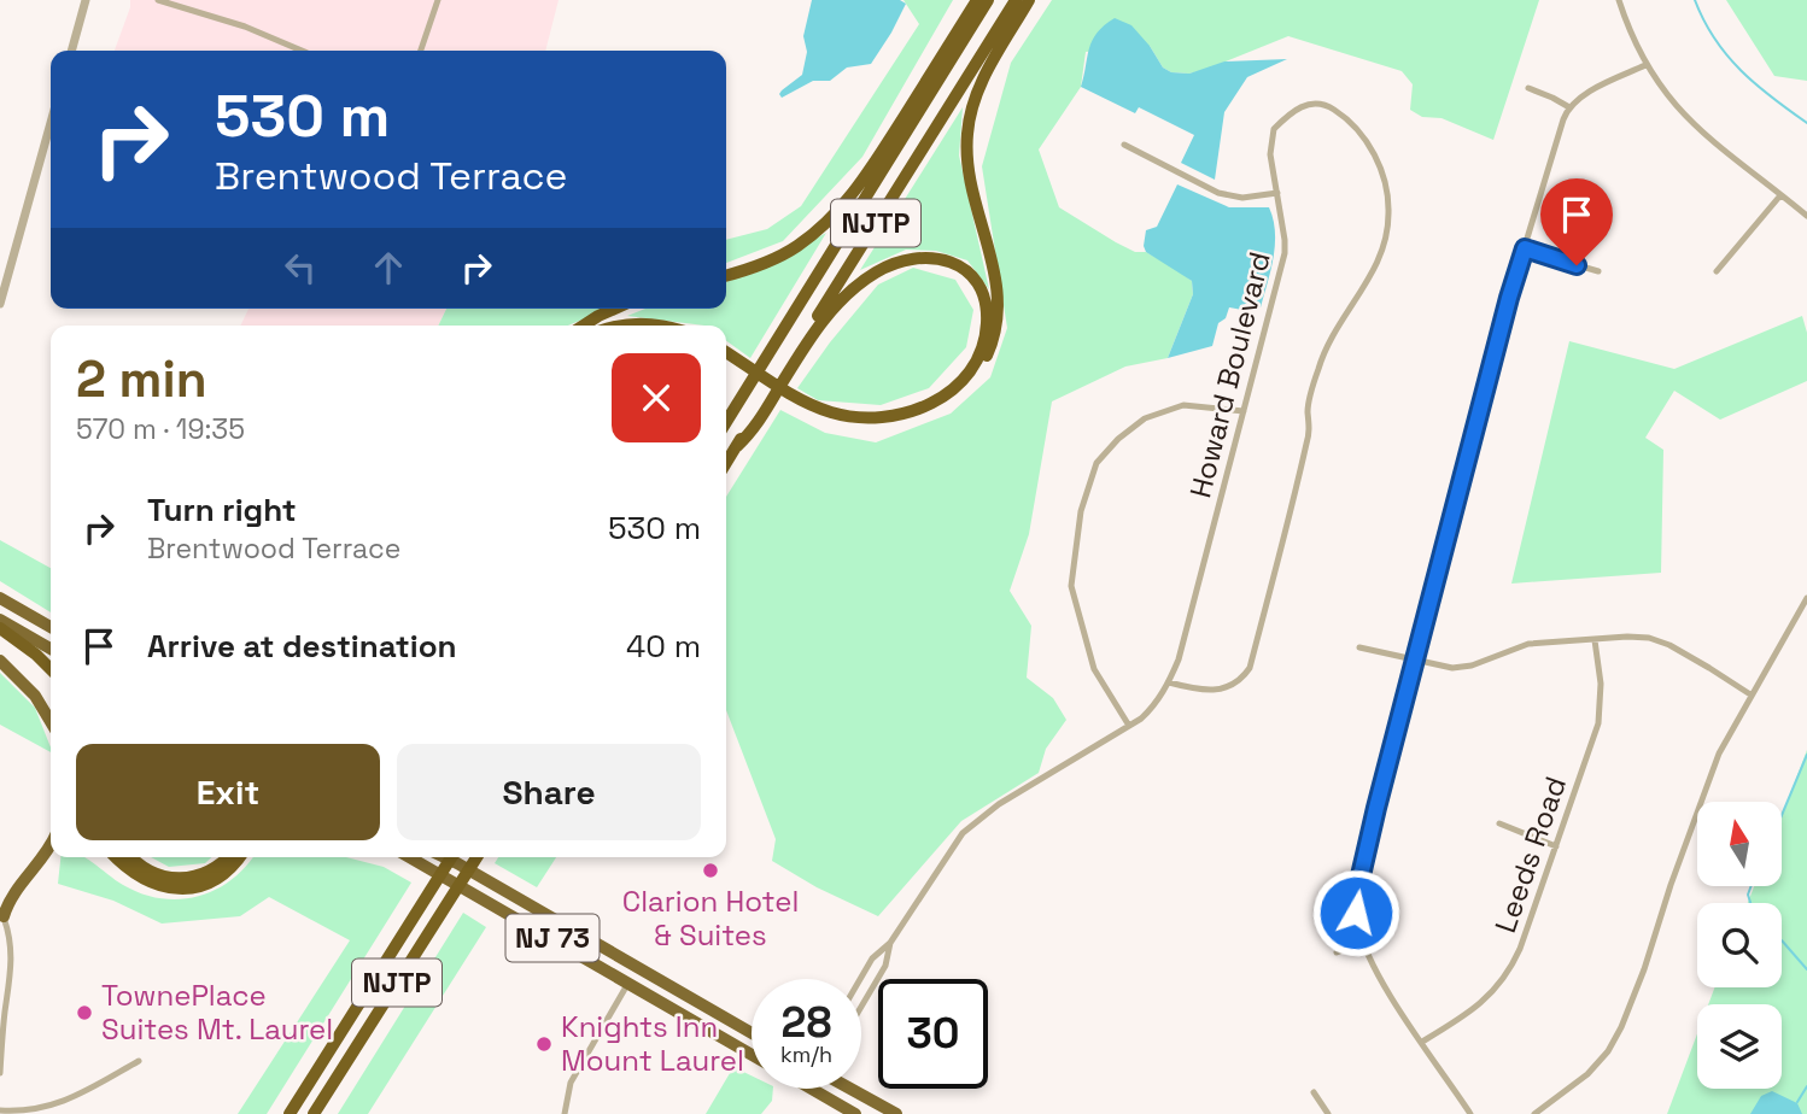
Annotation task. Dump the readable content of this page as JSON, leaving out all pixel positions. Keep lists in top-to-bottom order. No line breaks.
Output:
{"streets":{"highway":["NJTP","NJ 73"],"street":["Howard Boulevard","Leeds Road"]},"crossings":[["NJTP","NJ 73"]],"places":["Clarion Hotel & Suites","TownePlace Suites Mt. Laurel","Knights Inn Mount Laurel"],"north":"top","page":{"turn":["530 m","Brentwood Terrace"],"heading":["2 min","570 m · 19:35"],"list":[{"name":"Turn right","note":"Brentwood Terrace","value":"530 m"},{"name":"Arrive at destination","value":"40 m"}],"buttons":["Exit","Share"],"speed":"28 km/h","limit":"30"}}
